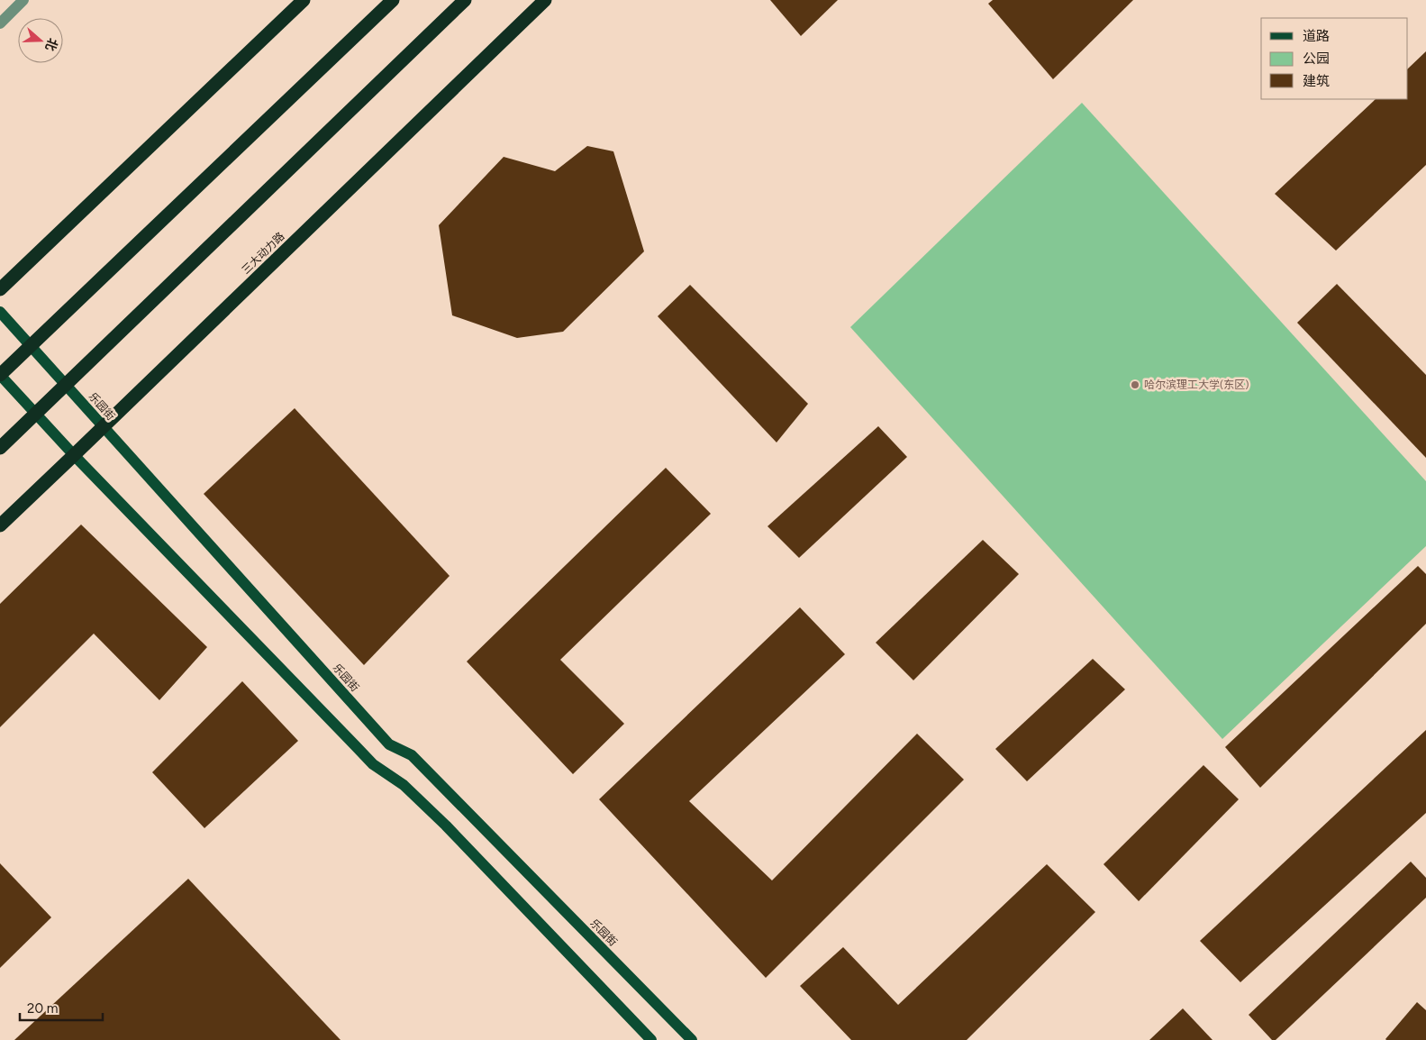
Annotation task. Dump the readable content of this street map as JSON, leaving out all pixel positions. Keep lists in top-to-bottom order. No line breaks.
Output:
{"streets":{"highway":["三大动力路"],"main road":["乐园街"]},"crossings":[["三大动力路","乐园街"]],"places":["哈尔滨理工大学(东区)"],"legend":["道路","公园","建筑"],"scale_bar":"20 m","north":"right"}
